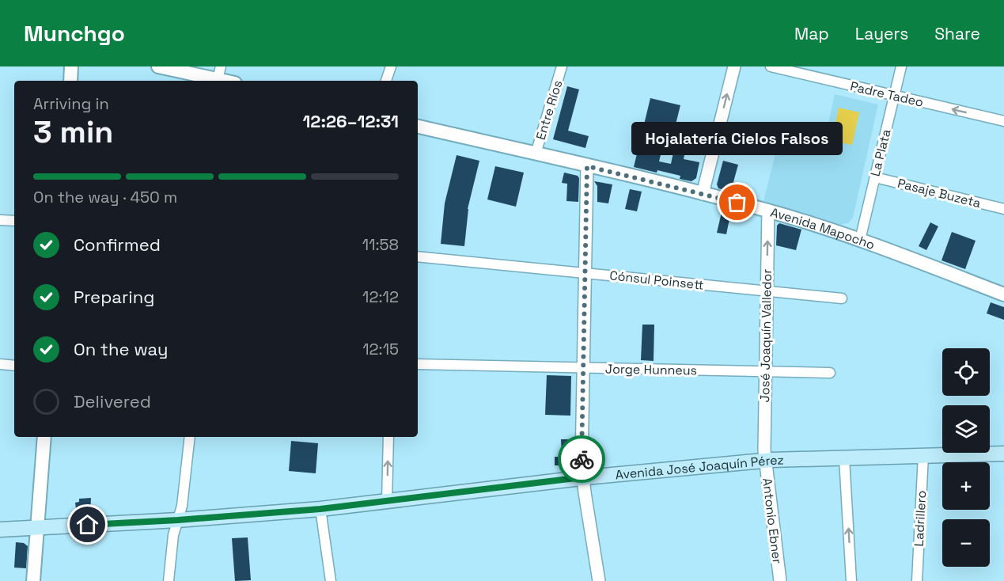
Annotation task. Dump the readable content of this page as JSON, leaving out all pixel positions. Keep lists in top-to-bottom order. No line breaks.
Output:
{"streets":{"main road":["Avenida Mapocho","Avenida José Joaquín Pérez"],"street":["Padre Tadeo","Entre Ríos","La Plata","Pasaje Buzeta","Cónsul Poinsett","José Joaquín Valledor","Jorge Hunneus","Ladrillero","Antonio Ebner"]},"crossings":[["Padre Tadeo","La Plata"],["Entre Ríos","Avenida Mapocho"],["La Plata","Pasaje Buzeta"],["La Plata","Avenida Mapocho"],["Avenida Mapocho","José Joaquín Valledor"],["Cónsul Poinsett","José Joaquín Valledor"],["José Joaquín Valledor","Jorge Hunneus"],["José Joaquín Valledor","Avenida José Joaquín Pérez"],["José Joaquín Valledor","Antonio Ebner"],["Avenida José Joaquín Pérez","Ladrillero"],["Avenida José Joaquín Pérez","Antonio Ebner"]],"one_way":["Padre Tadeo"],"places":["Hojalatería Cielos Falsos"],"page":{"header":"Munchgo","nav":["Map","Layers","Share"],"heading":["3 min","Arriving in","12:26–12:31"],"bubble":"Hojalatería Cielos Falsos","bar":"On the way · 450 m","list":[["Confirmed","11:58"],["Preparing","12:12"],["On the way","12:15"],"Delivered"],"map_buttons":["+","−"]}}
